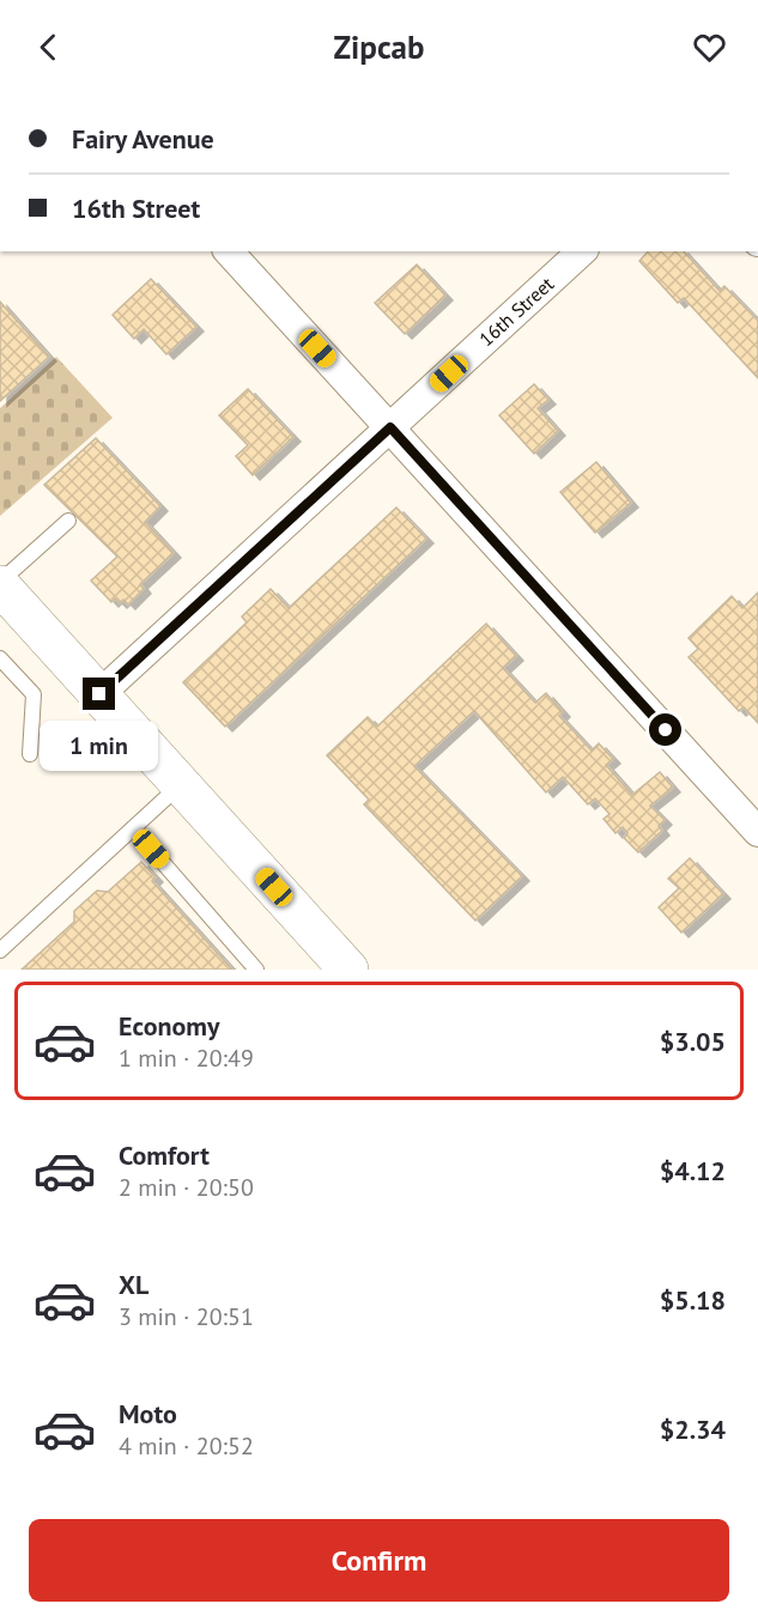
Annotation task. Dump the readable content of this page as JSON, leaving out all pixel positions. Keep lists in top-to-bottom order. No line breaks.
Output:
{"streets":{"street":["16th Street"]},"page":{"header":"Zipcab","banner":["Fairy Avenue","16th Street"],"bubble":"1 min","list":[{"name":"Economy","note":"1 min · 20:49","value":"$3.05"},{"name":"Comfort","note":"2 min · 20:50","value":"$4.12"},{"name":"XL","note":"3 min · 20:51","value":"$5.18"},{"name":"Moto","note":"4 min · 20:52","value":"$2.34"}],"buttons":"Confirm"}}
